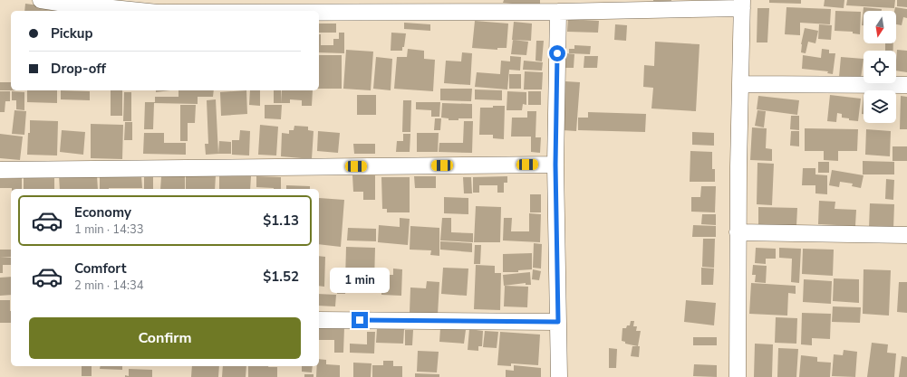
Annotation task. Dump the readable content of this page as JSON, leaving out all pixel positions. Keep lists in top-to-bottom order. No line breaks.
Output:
{"north":"bottom","page":{"banner":["Pickup","Drop-off"],"list":[{"name":"Economy","note":"1 min · 14:33","value":"$1.13"},{"name":"Comfort","note":"2 min · 14:34","value":"$1.52"}],"bubble":"1 min","buttons":"Confirm"}}
